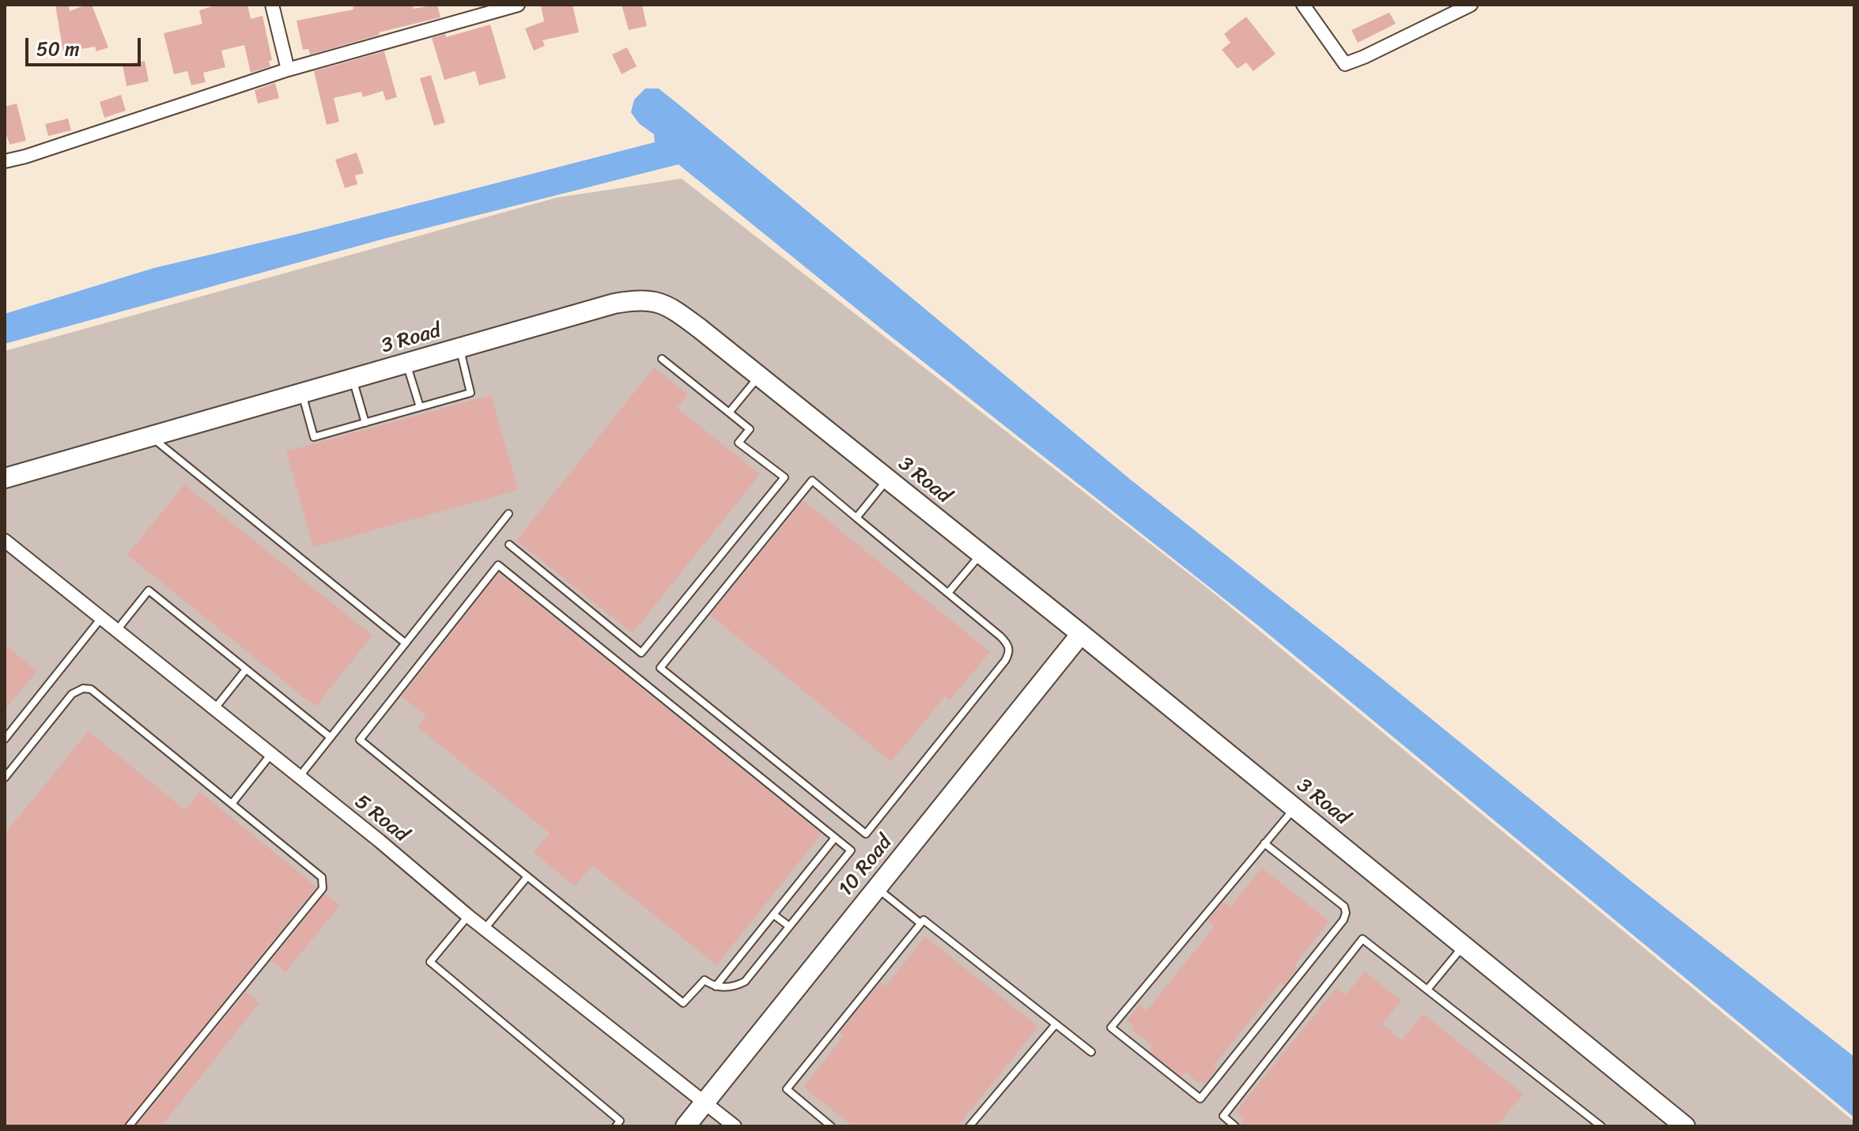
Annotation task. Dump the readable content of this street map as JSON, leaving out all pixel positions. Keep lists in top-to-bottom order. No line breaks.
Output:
{"streets":{"street":["3 Road","5 Road","10 Road"]},"crossings":[["3 Road","10 Road"],["5 Road","10 Road"]],"scale_bar":"50 m"}
